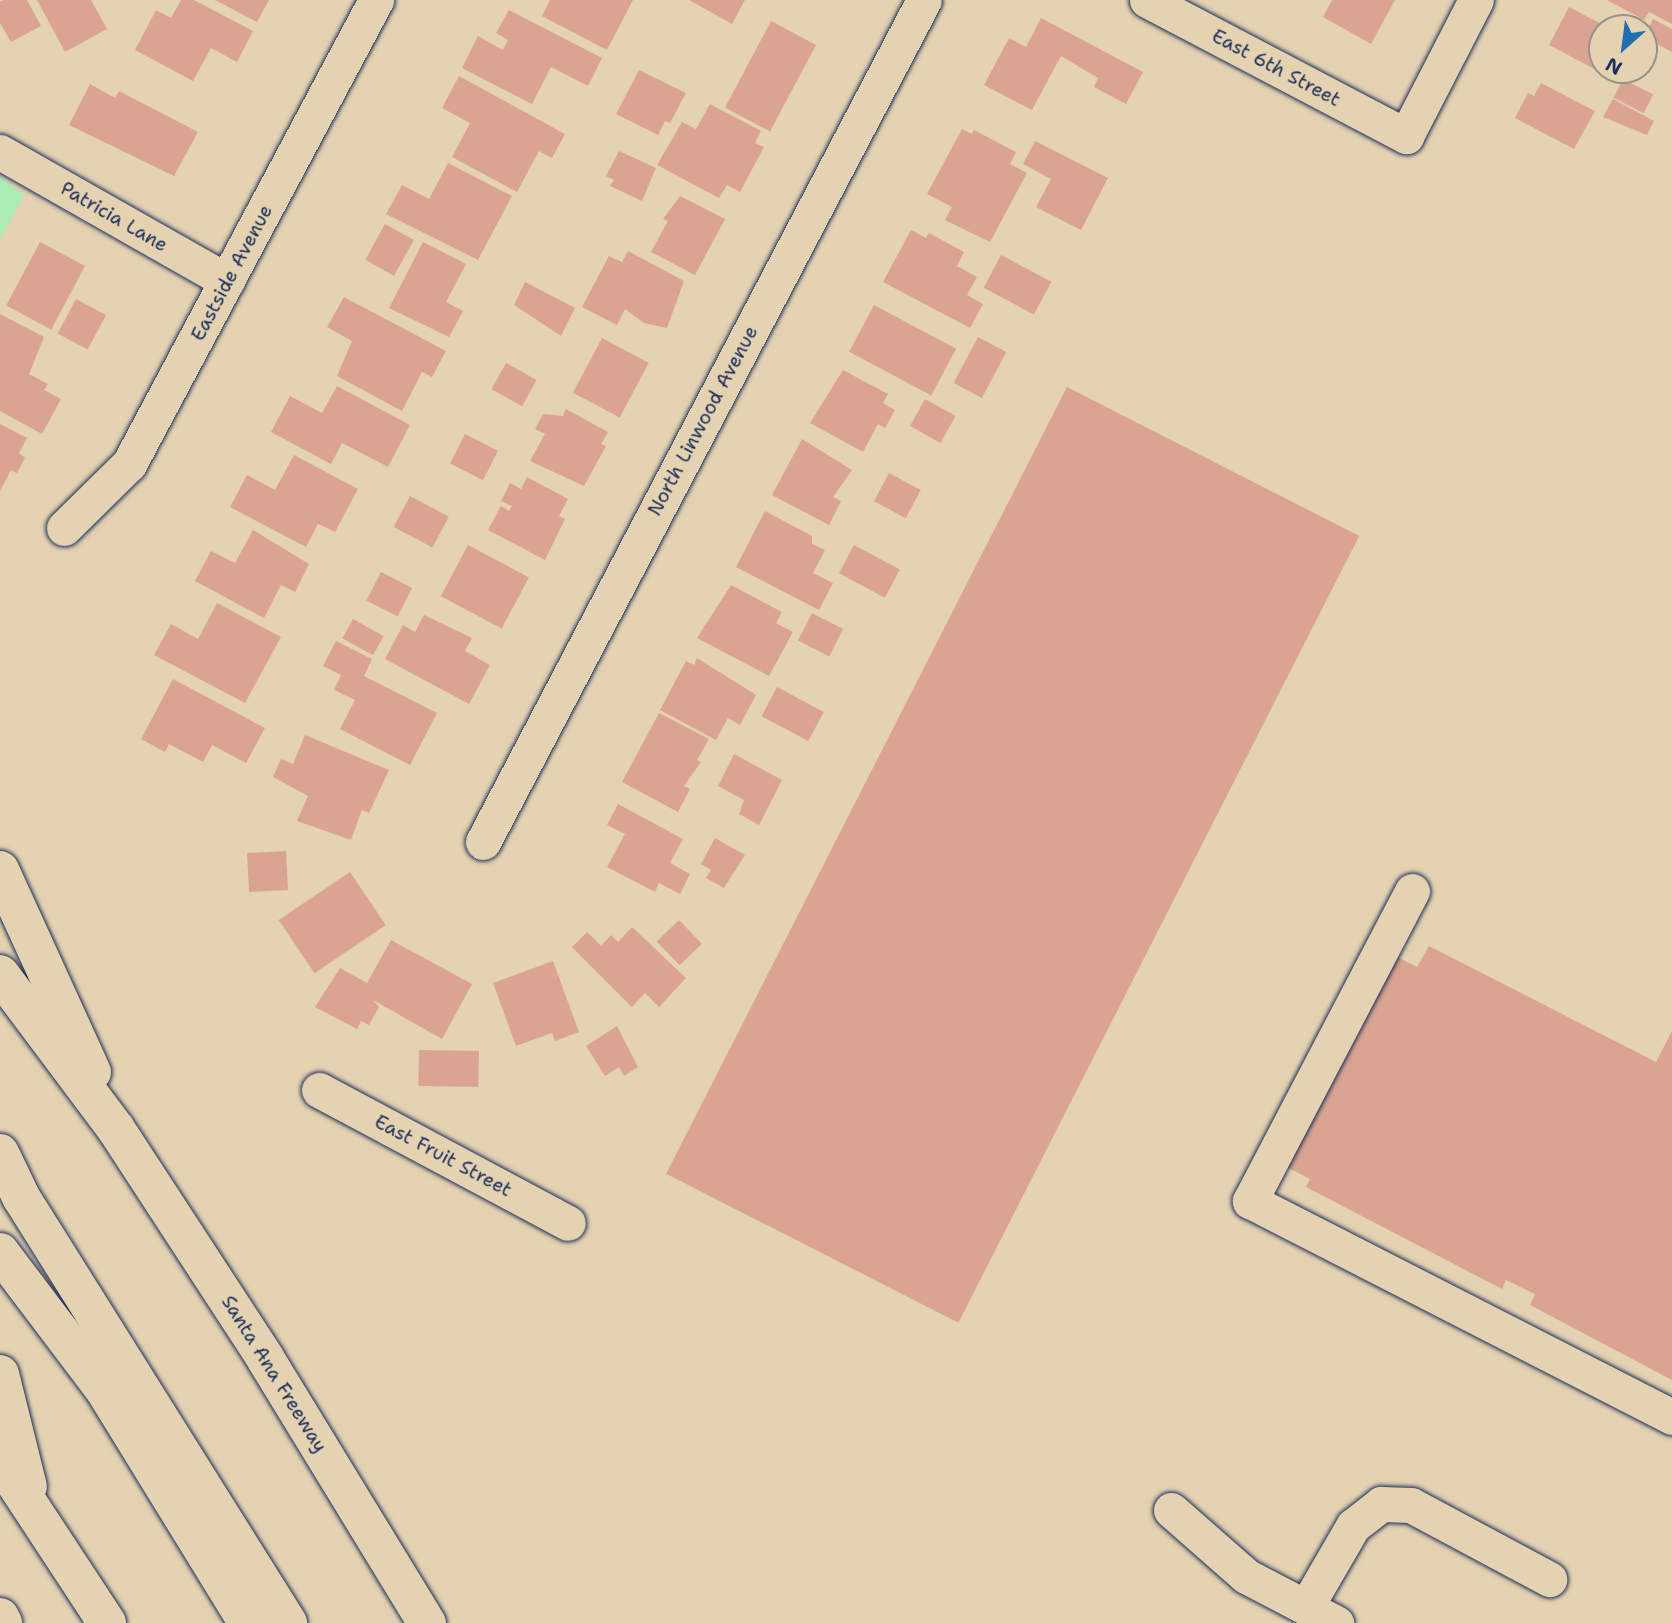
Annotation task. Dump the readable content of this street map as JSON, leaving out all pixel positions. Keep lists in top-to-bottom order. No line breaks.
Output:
{"streets":{"highway":["Santa Ana Freeway"],"street":["East 6th Street","Patricia Lane","Eastside Avenue","North Linwood Avenue","East Fruit Street"]},"crossings":[["Patricia Lane","Eastside Avenue"]],"north":"bottom left"}
